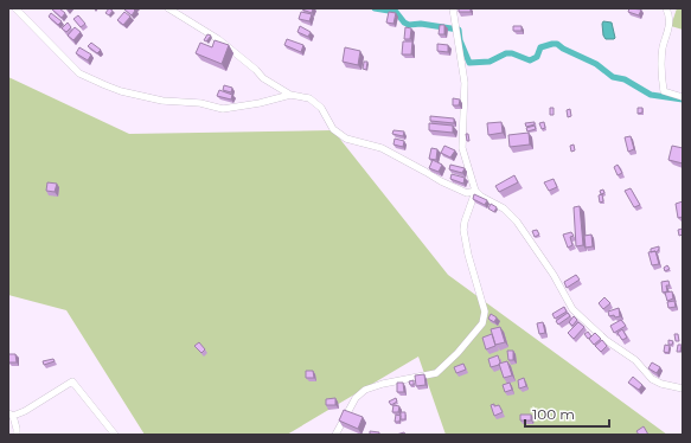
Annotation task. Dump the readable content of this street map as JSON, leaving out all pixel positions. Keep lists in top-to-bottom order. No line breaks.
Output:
{"scale_bar":"100 m"}
